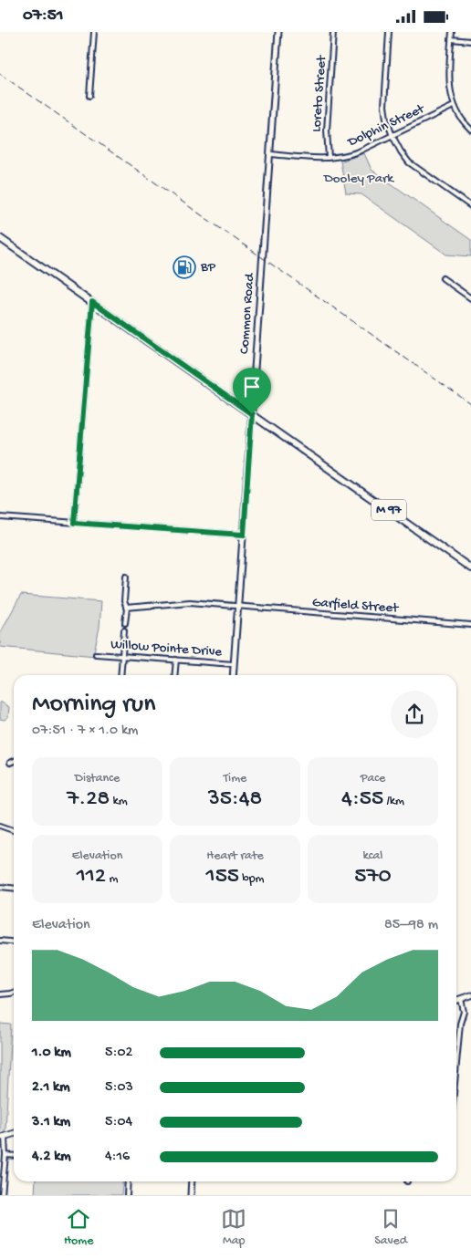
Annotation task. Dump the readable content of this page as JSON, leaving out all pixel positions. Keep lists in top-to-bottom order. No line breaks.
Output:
{"streets":{"main road":["M 97"],"street":["Loreto Street","Dolphin Street","Common Road","Garfield Street","Willow Pointe Drive"]},"crossings":[["Loreto Street","Dolphin Street"],["Dolphin Street","Common Road"],["Common Road","M 97"],["Common Road","Garfield Street"],["Common Road","Willow Pointe Drive"]],"parks":["Dooley Park"],"places":{"fuel station":["BP"]},"page":{"status":"07:51","heading":["Morning run","07:51 · 7 × 1.0 km"],"stats":[["Distance","7.28 km"],["Time","35:48"],["Pace","4:55 /km"],["Elevation","112 m"],["Heart rate","155 bpm"],["kcal","570"]],"chart":["Elevation","85–98 m"],"list":[{"name":"1.0 km","note":"5:02"},{"name":"2.1 km","note":"5:03"},{"name":"3.1 km","note":"5:04"},{"name":"4.2 km","note":"4:16"}],"tabs":["Home","Map","Saved"]}}
